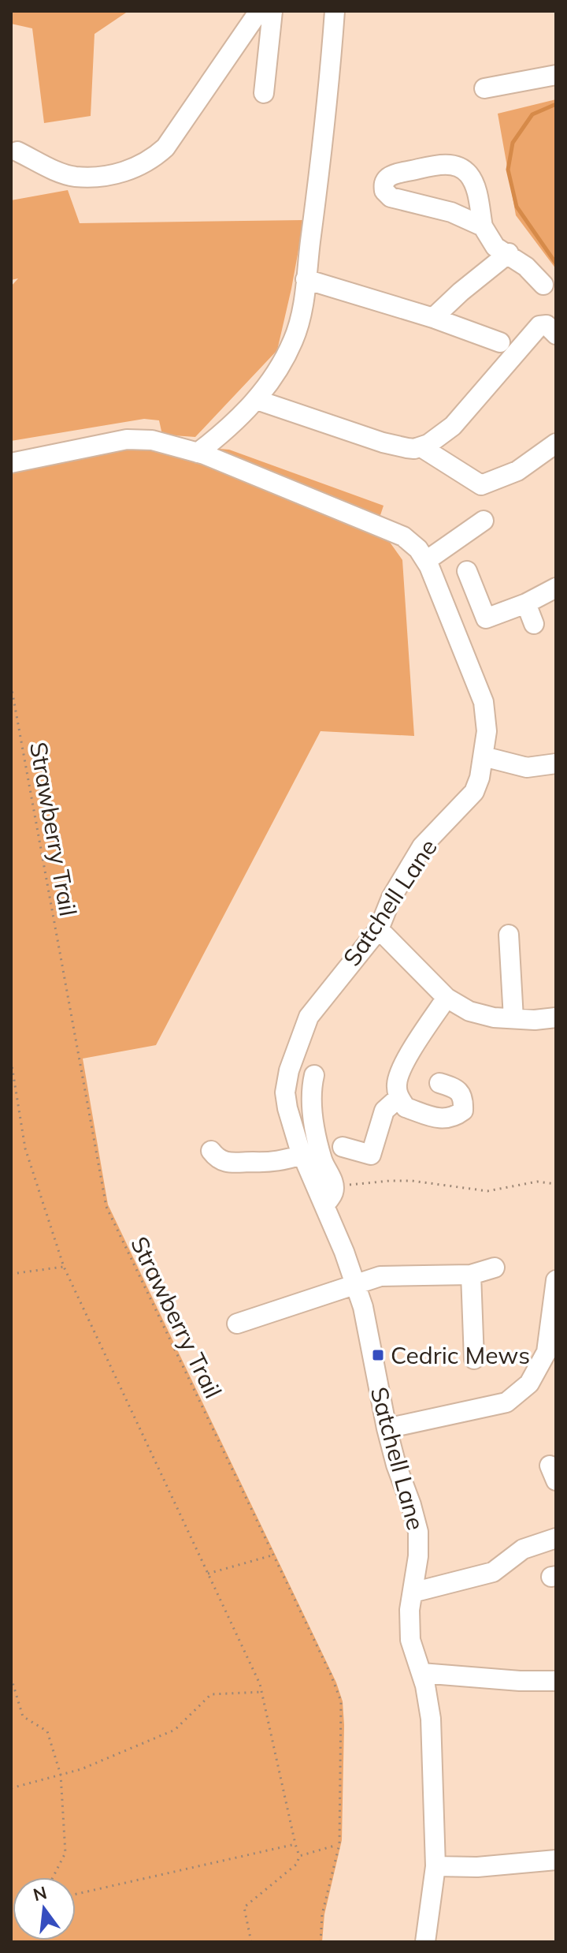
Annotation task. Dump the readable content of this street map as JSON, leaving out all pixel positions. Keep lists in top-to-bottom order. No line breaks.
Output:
{"streets":{"street":["Satchell Lane"],"path":["Strawberry Trail"]},"places":{"transit":["Cedric Mews"]},"north":"top"}
